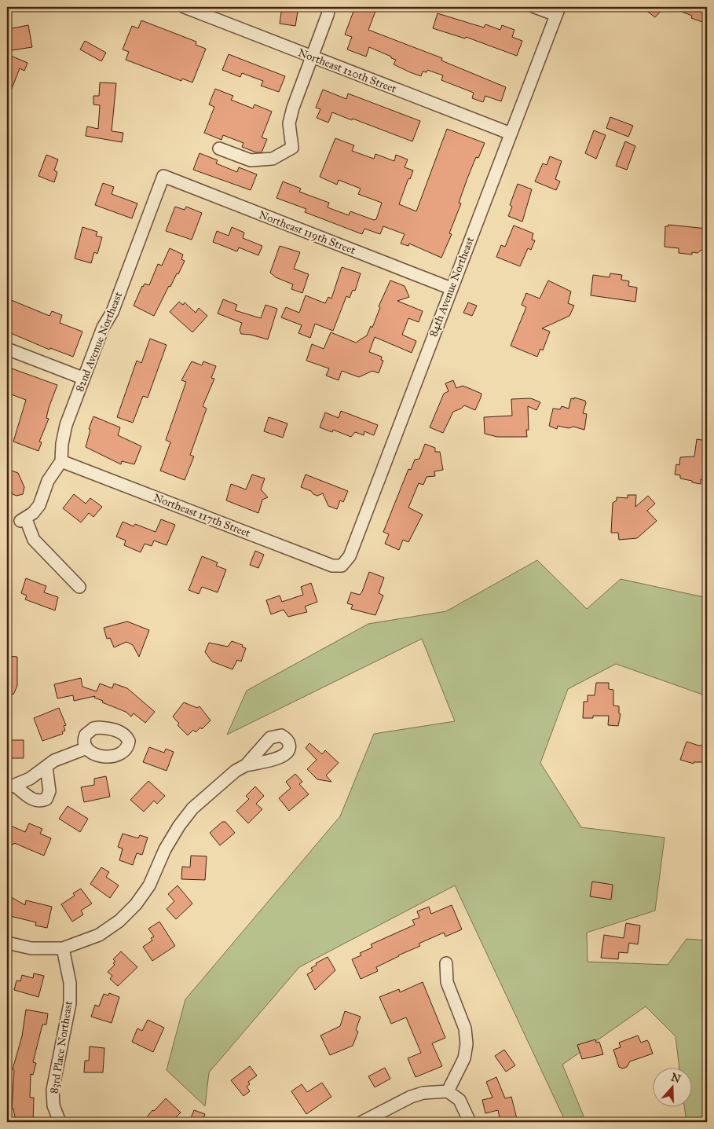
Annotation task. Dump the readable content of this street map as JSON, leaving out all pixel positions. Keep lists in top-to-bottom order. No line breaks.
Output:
{"streets":{"street":["Northeast 120th Street","Northeast 119th Street","84th Avenue Northeast","82nd Avenue Northeast","Northeast 117th Street","83rd Place Northeast"]},"crossings":[["Northeast 120th Street","84th Avenue Northeast"],["Northeast 119th Street","84th Avenue Northeast"],["Northeast 119th Street","82nd Avenue Northeast"],["84th Avenue Northeast","Northeast 117th Street"],["82nd Avenue Northeast","Northeast 117th Street"]],"north":"top"}
